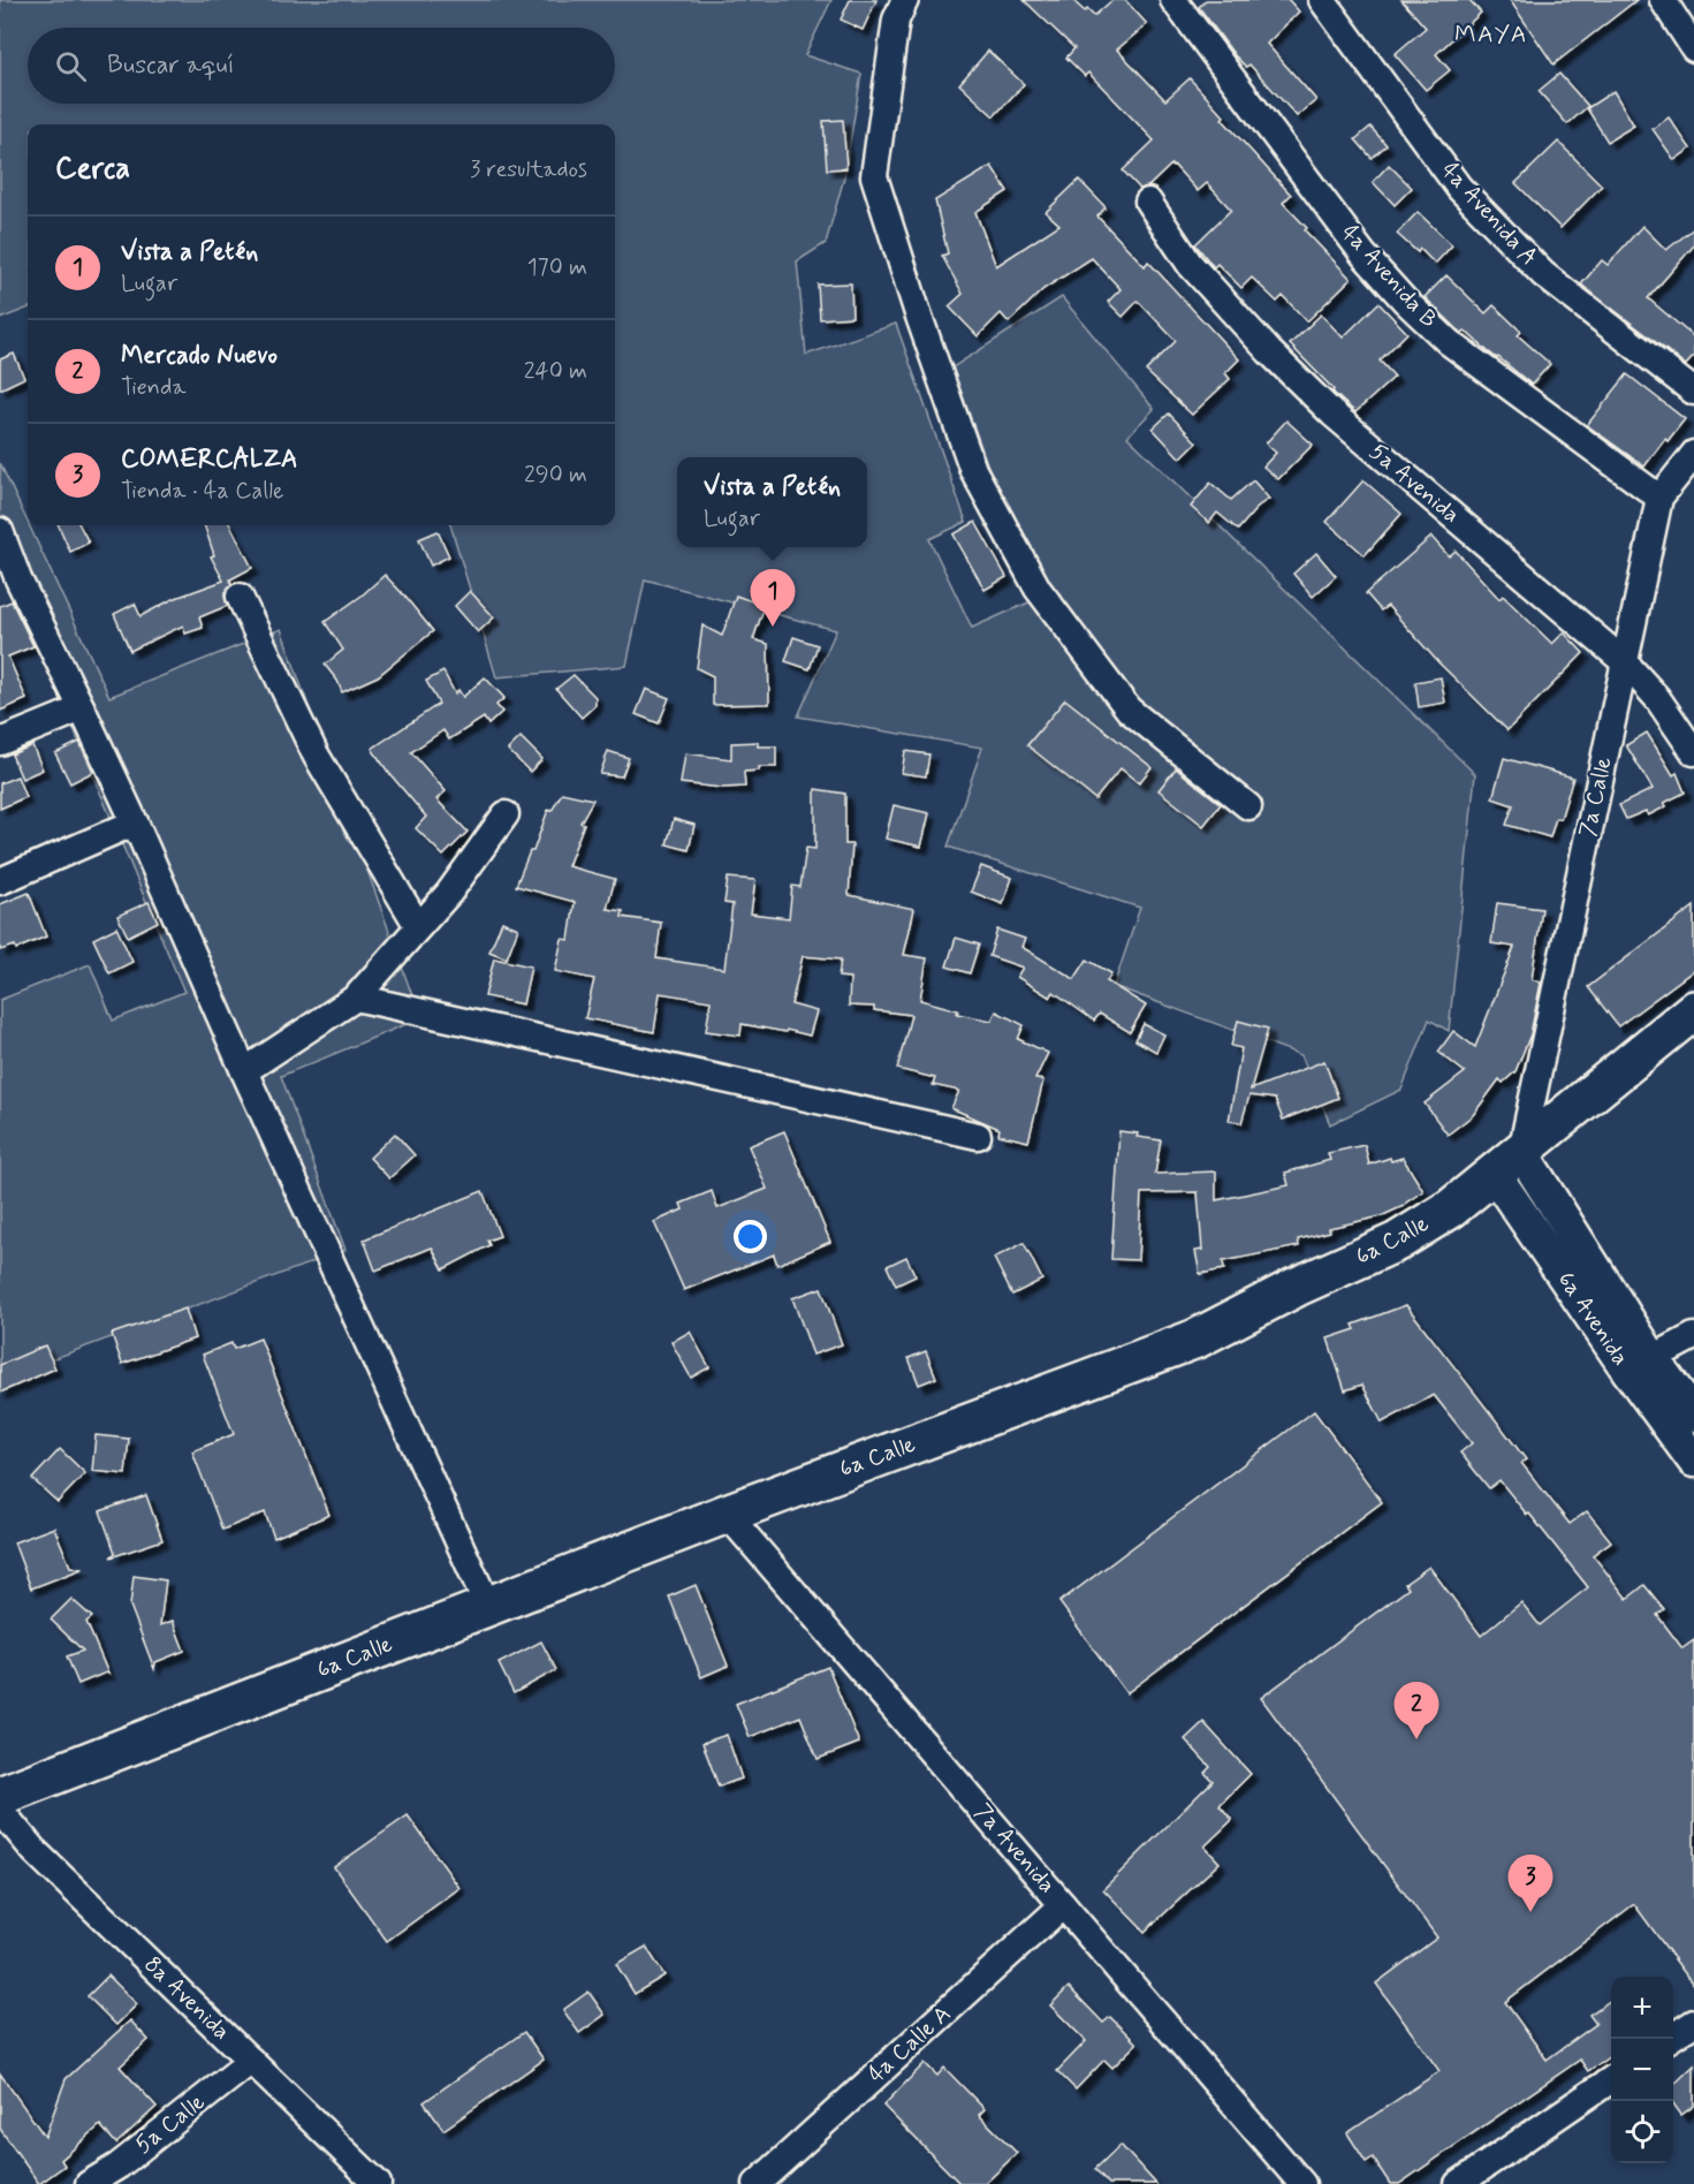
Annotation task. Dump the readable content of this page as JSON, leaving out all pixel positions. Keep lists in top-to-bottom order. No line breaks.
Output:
{"streets":{"main road":["6a Calle"],"street":["4a Avenida A","4a Avenida B","5a Avenida","7a Calle","6a Avenida","7a Avenida","8a Avenida","4a Calle A","5a Calle"]},"crossings":[["4a Avenida B","7a Calle"],["5a Avenida","7a Calle"],["7a Calle","6a Calle"],["7a Calle","6a Avenida"],["6a Calle","6a Avenida"],["6a Calle","7a Avenida"],["7a Avenida","4a Calle A"],["8a Avenida","5a Calle"]],"districts":["MAYA"],"page":{"search":"Buscar aquí","heading":["Cerca","3 resultados"],"list":[{"mark":"1","name":"Vista a Petén","note":"Lugar","value":"170 m"},{"mark":"2","name":"Mercado Nuevo","note":"Tienda","value":"240 m"},{"mark":"3","name":"COMERCALZA","note":"Tienda · 4a Calle","value":"290 m"}],"popup":["Vista a Petén","Lugar"],"pins":["1","2","3"],"map_buttons":["+","−"]}}
